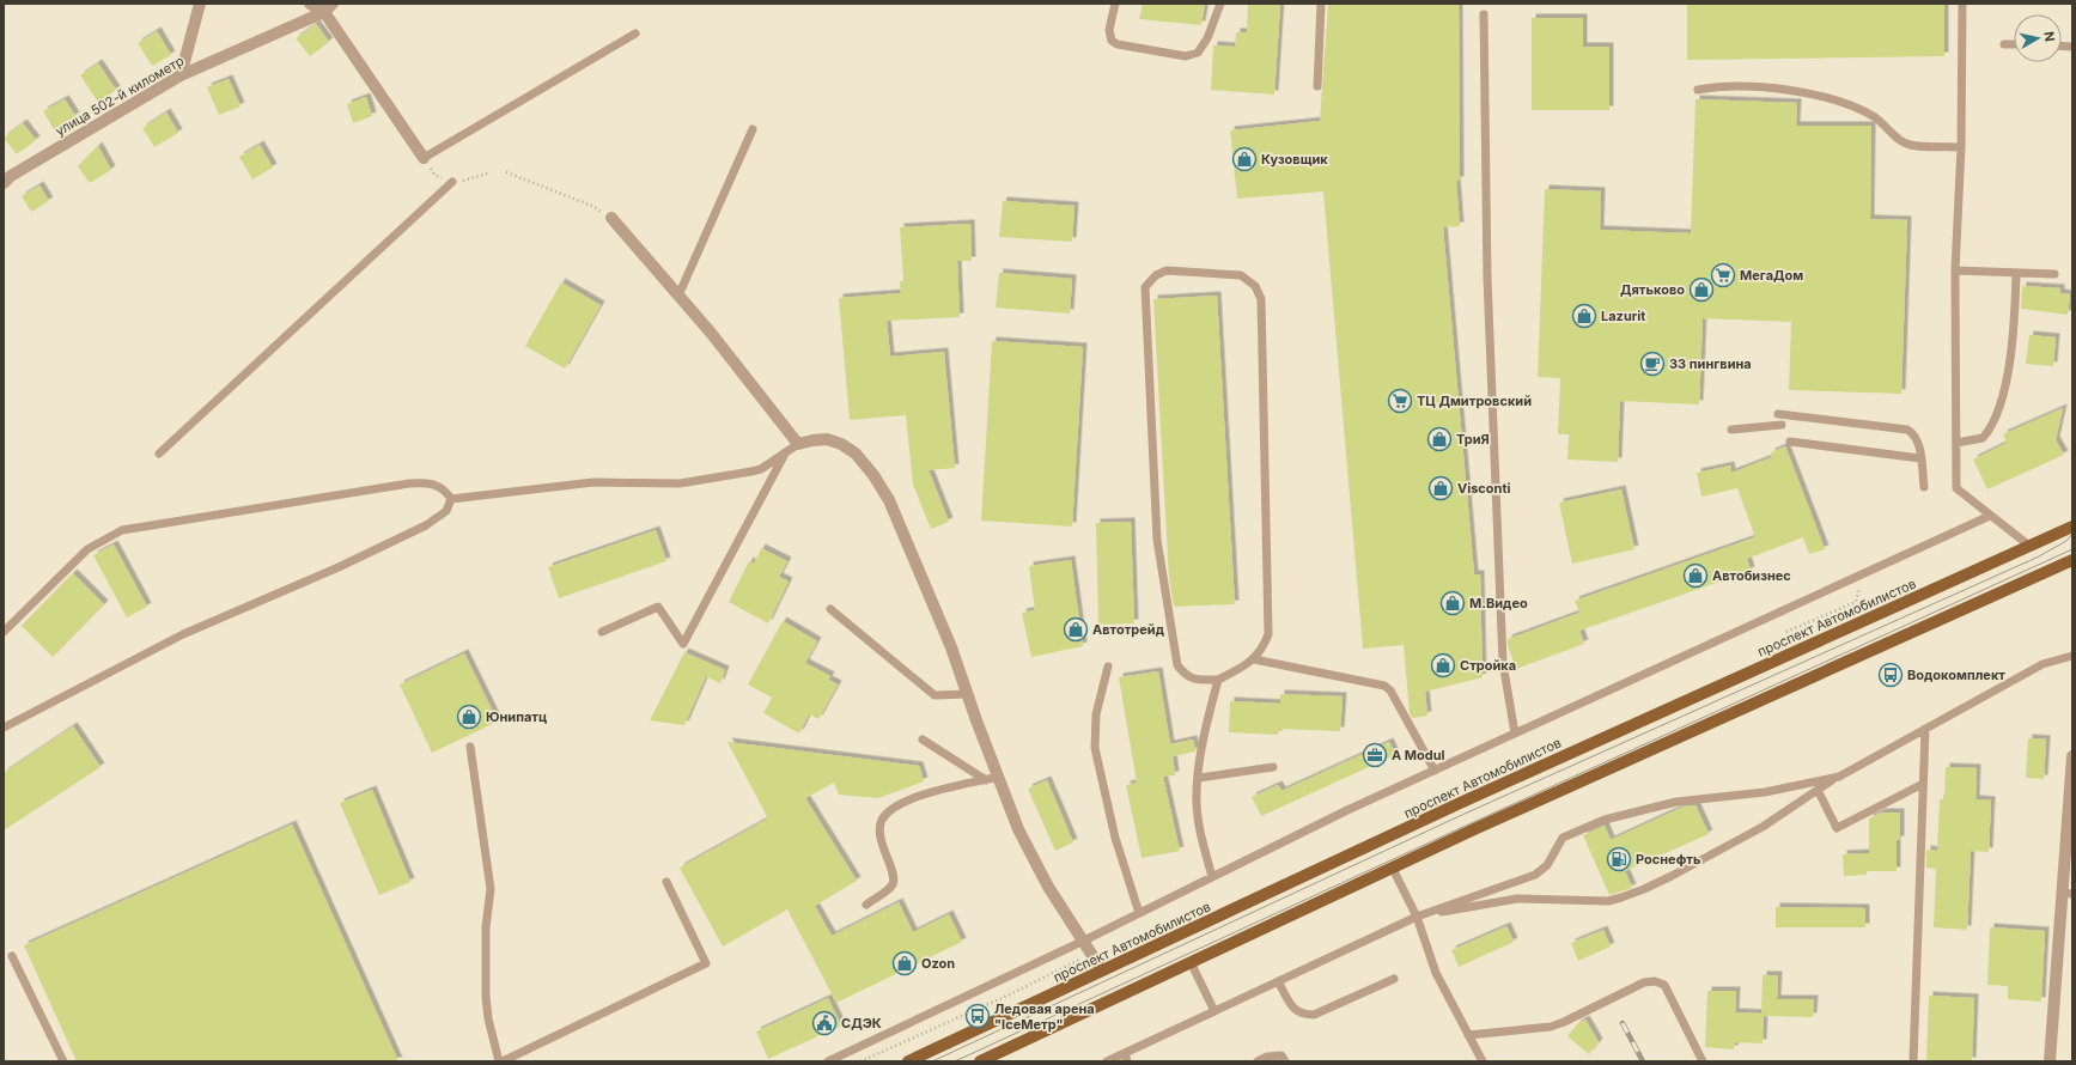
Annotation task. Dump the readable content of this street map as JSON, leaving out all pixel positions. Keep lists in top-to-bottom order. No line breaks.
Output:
{"streets":{"main road":["проспект Автомобилистов"],"street":["улица 502-й километр"]},"places":{"shop":["Кузовщик","Дятьково","Lazurit","ТриЯ","Visconti","Автобизнес","М.Видео","Автотрейд","Стройка","Юнипатц","Ozon"],"supermarket":["МегаДом","ТЦ Дмитровский"],"cafe":["33 пингвина"],"bus stop":["Водокомплект","Ледовая арена \"IceМетр\""],"office":["A Modul"],"fuel station":["Роснефть"],"public building":["СДЭК"]},"north":"right"}
